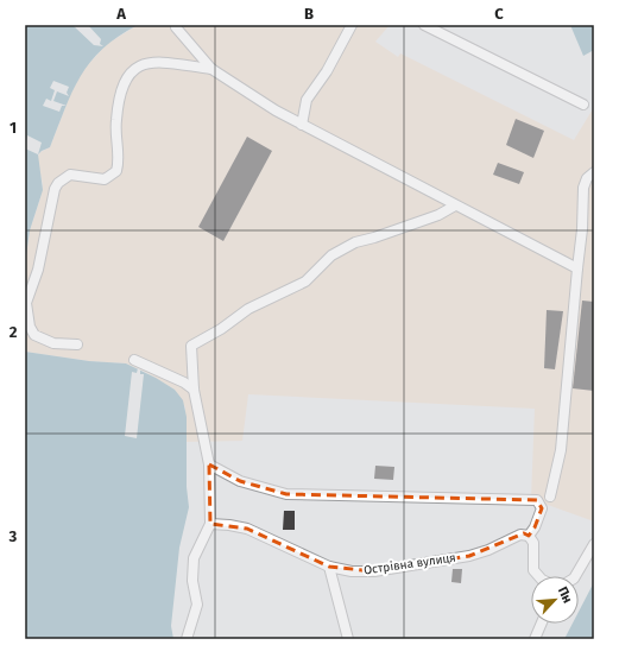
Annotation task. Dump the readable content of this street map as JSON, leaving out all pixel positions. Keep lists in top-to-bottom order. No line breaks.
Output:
{"streets":{"street":["Острівна вулиця"]},"north":"top right","grid":{"columns":["A","B","C"],"rows":["1","2","3"]}}
